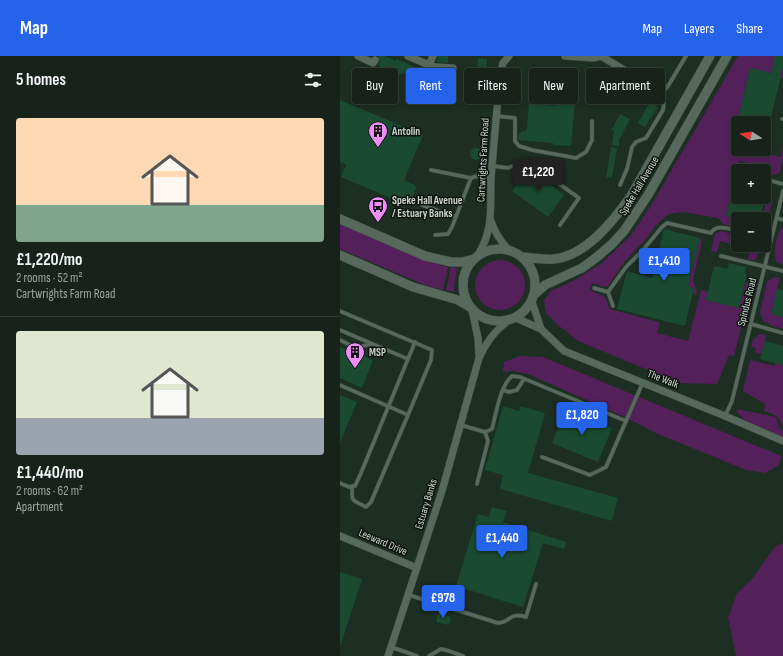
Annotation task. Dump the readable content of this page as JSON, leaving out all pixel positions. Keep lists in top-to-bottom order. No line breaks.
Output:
{"streets":{"street":["Cartwrights Farm Road","Speke Hall Avenue","The Walk","Estuary Banks","Leeward Drive"],"lane":["Spindus Road"]},"crossings":[["Cartwrights Farm Road","Speke Hall Avenue"],["Cartwrights Farm Road","The Walk"],["Cartwrights Farm Road","Estuary Banks"],["Speke Hall Avenue","The Walk"],["Speke Hall Avenue","Estuary Banks"],["Spindus Road","The Walk"],["The Walk","Estuary Banks"],["Estuary Banks","Leeward Drive"]],"places":{"building":["Antolin","MSP"],"bus stop":["Speke Hall Avenue / Estuary Banks"]},"north":"left","page":{"header":"Map","nav":["Map","Layers","Share"],"heading":"5 homes","chip":["Buy","Rent","Filters","New","Apartment"],"list":[{"name":"£1,220/mo","note":"2 rooms · 52 m² · Cartwrights Farm Road"},{"name":"£1,440/mo","note":"2 rooms · 62 m² · Apartment"}],"map_buttons":["+","−"],"price":["£1,220","£1,410","£1,820","£1,440","£978"]}}
